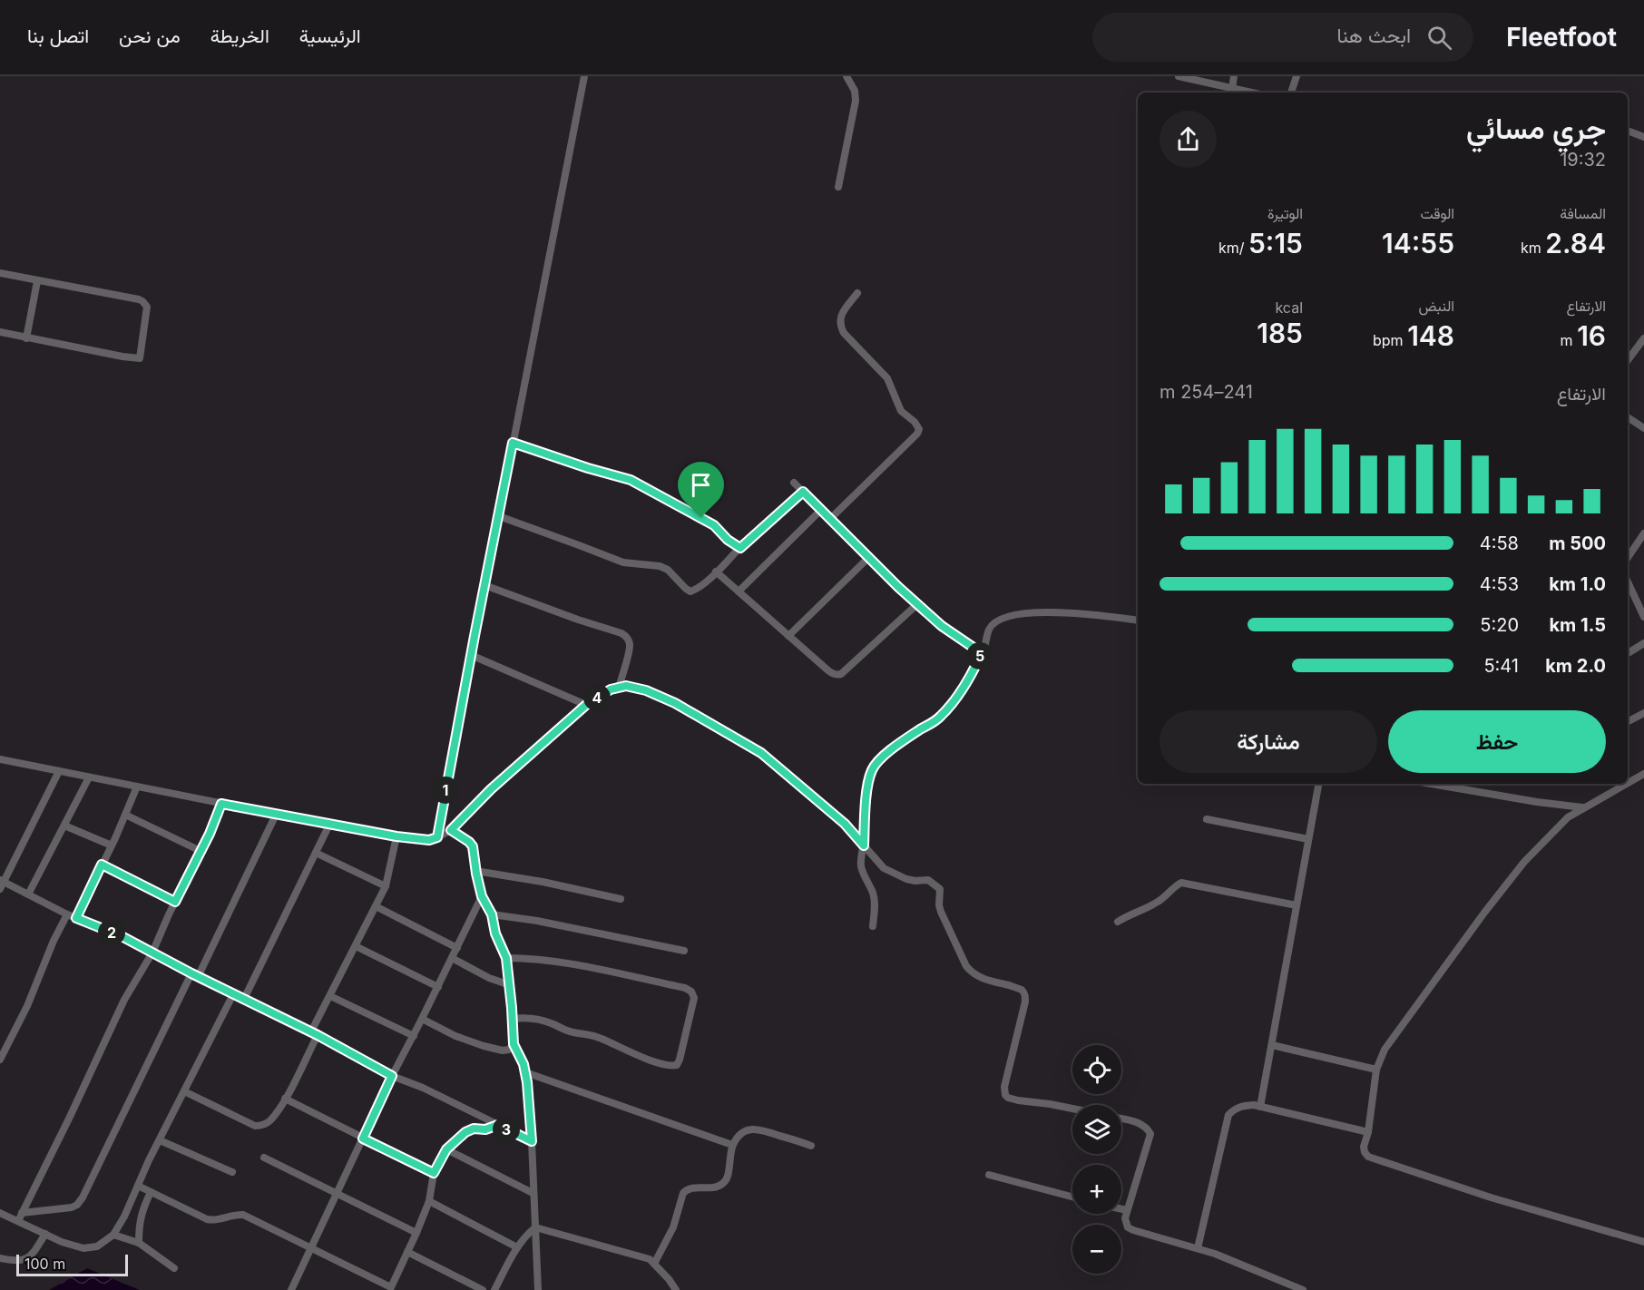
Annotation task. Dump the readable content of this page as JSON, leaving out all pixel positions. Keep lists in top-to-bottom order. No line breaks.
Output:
{"scale_bar":"100 m","page":{"header":"Fleetfoot","search":"ابحث هنا","nav":["الرئيسية","الخريطة","من نحن","اتصل بنا"],"heading":["جري مسائي","19:32"],"stats":[["المسافة","2.84 km"],["الوقت","14:55"],["الوتيرة","5:15 /km"],["الارتفاع","16 m"],["النبض","148 bpm"],["kcal","185"]],"chart":["الارتفاع","241–254 m"],"list":[{"name":"500 m","note":"4:58"},{"name":"1.0 km","note":"4:53"},{"name":"1.5 km","note":"5:20"},{"name":"2.0 km","note":"5:41"}],"pins":["5","4","1","2","3"],"buttons":["حفظ","مشاركة"],"map_buttons":["+","−"],"scale":"100 m"}}
